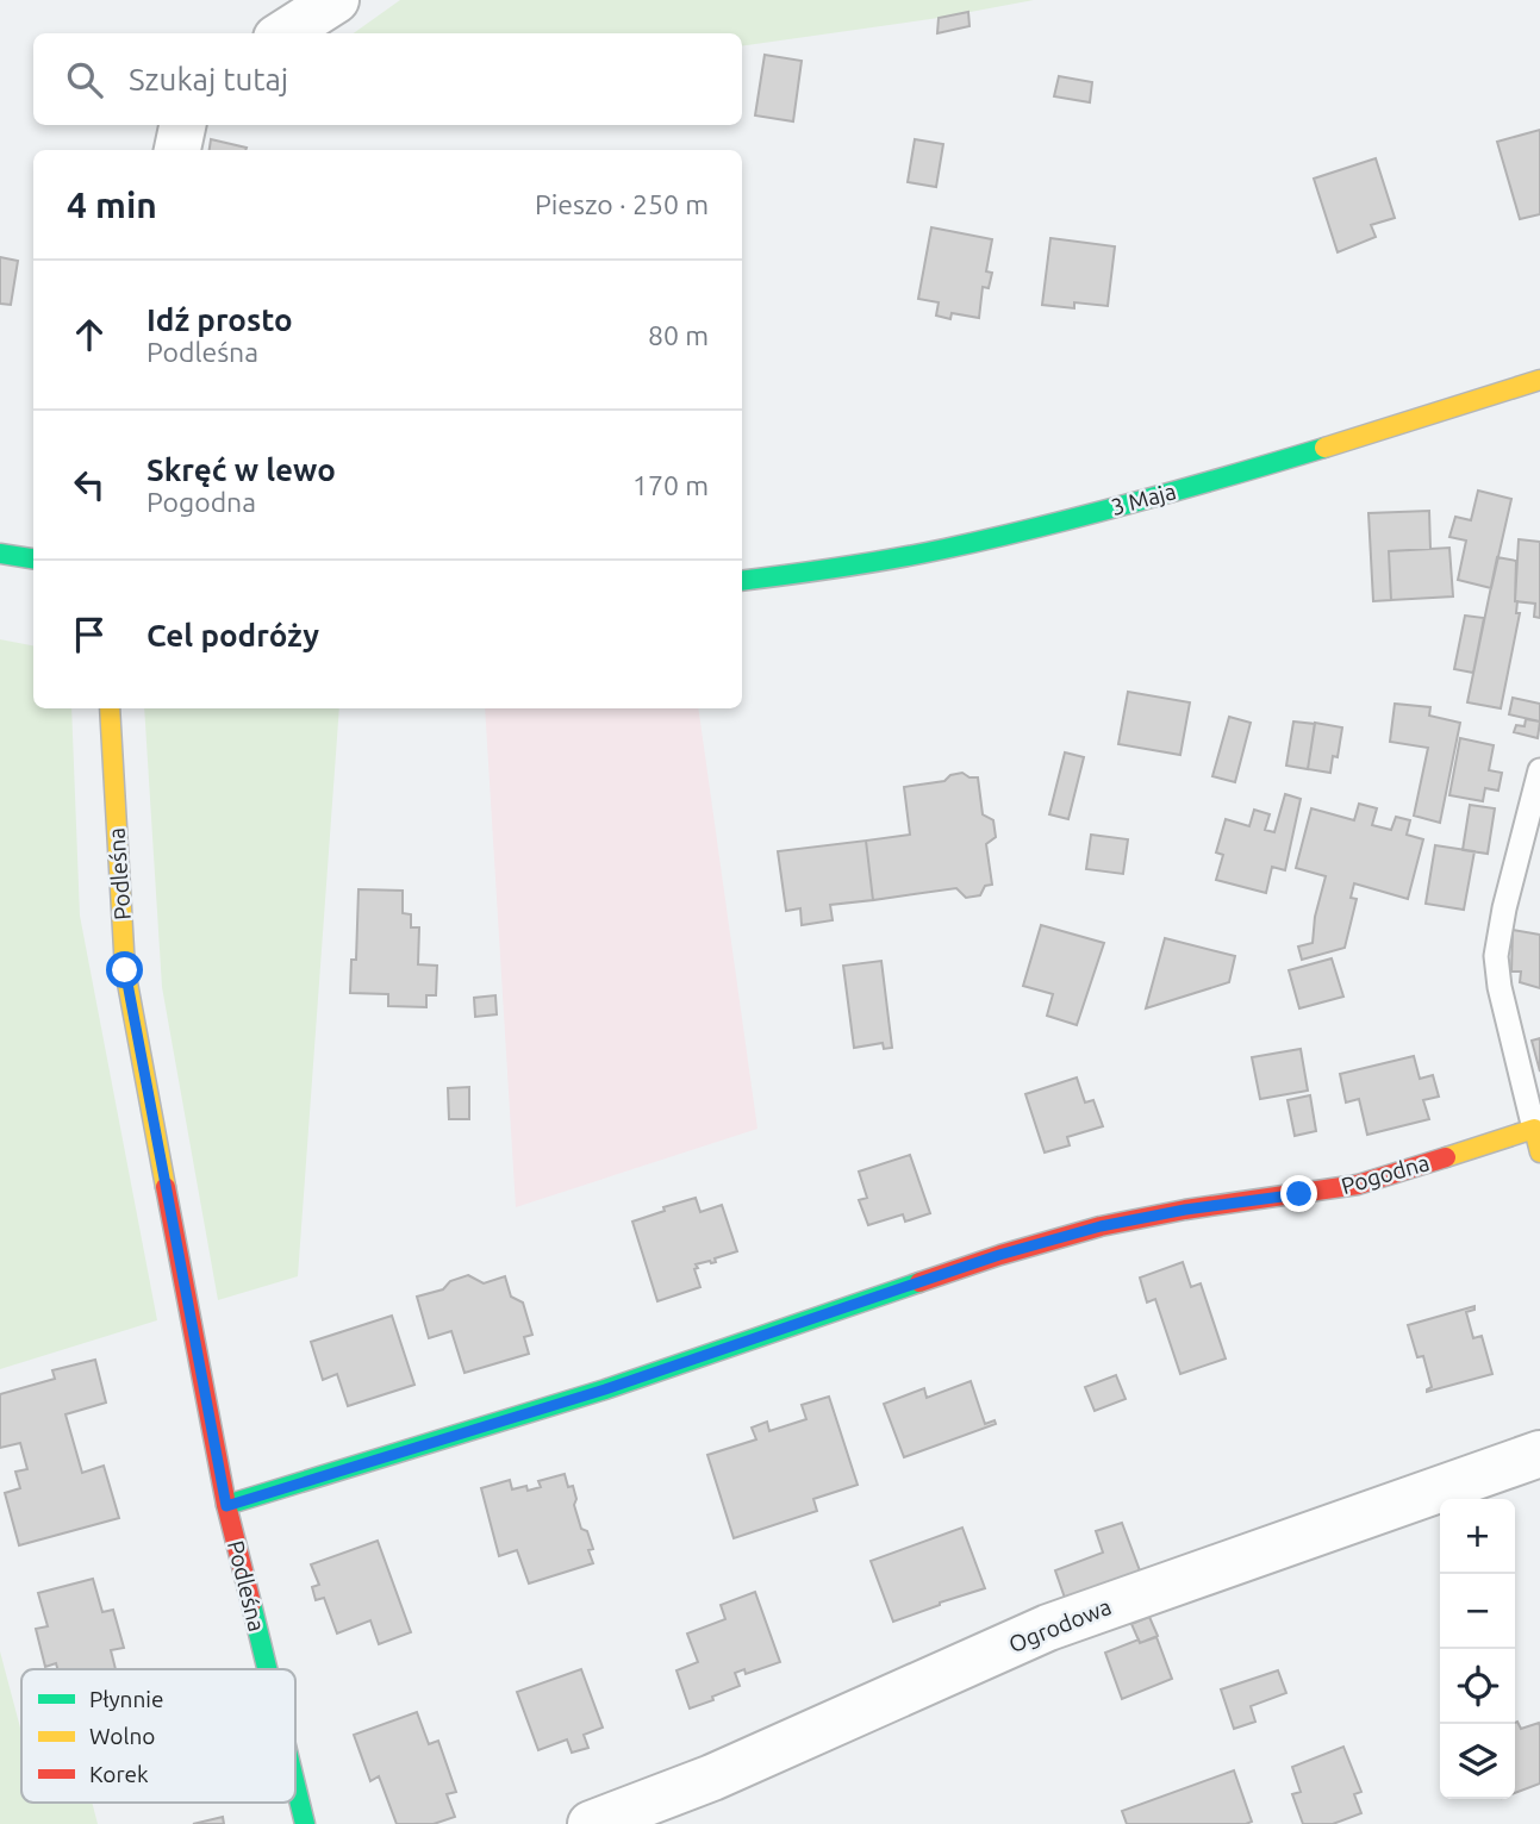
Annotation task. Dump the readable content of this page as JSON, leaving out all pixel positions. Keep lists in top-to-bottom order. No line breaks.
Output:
{"streets":{"street":["3 Maja","Podleśna","Pogodna","Ogrodowa"]},"crossings":[["Podleśna","Pogodna"]],"legend":["Płynnie","Wolno","Korek"],"page":{"search":"Szukaj tutaj","heading":["4 min","Pieszo · 250 m"],"list":[["Idź prosto","Podleśna","80 m"],["Skręć w lewo","Pogodna","170 m"],"Cel podróży"],"map_buttons":["+","−"]}}
